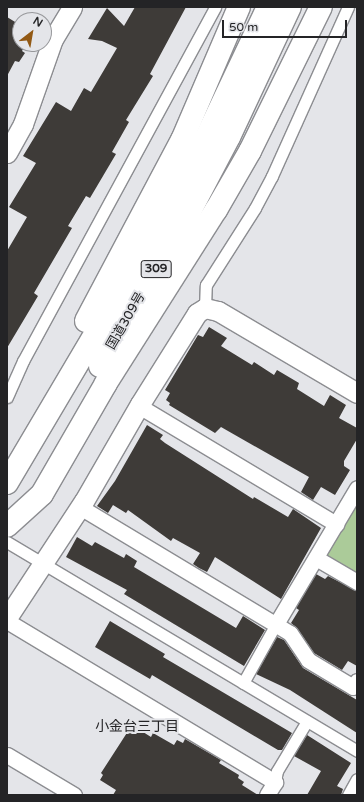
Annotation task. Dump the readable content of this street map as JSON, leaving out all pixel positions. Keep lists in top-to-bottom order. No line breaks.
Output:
{"streets":{"highway":["309","国道309号"]},"districts":["小金台三丁目"],"scale_bar":"50 m","north":"top right"}
